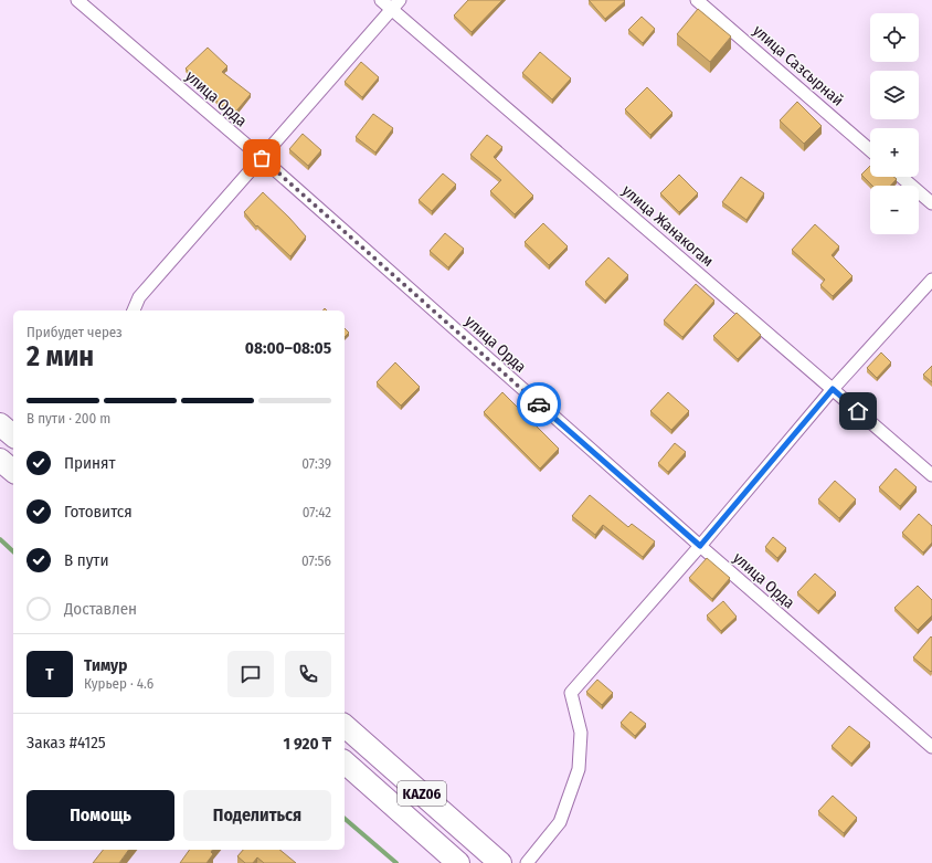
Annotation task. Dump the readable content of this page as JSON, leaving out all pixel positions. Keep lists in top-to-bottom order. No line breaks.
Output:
{"streets":{"highway":["KАZ06"],"street":["улица Сазсырнай","улица Орда","улица Жанакогам"]},"page":{"map_buttons":["+","−"],"heading":["2 мин","Прибудет через","08:00–08:05"],"panel":["Тимур","Курьер · 4.6","Заказ #4125","1 920 ₸"],"bar":"В пути · 200 m","list":[["Принят","07:39"],["Готовится","07:42"],["В пути","07:56"],"Доставлен"],"round":"Т","buttons":["Помощь","Поделиться"]}}
